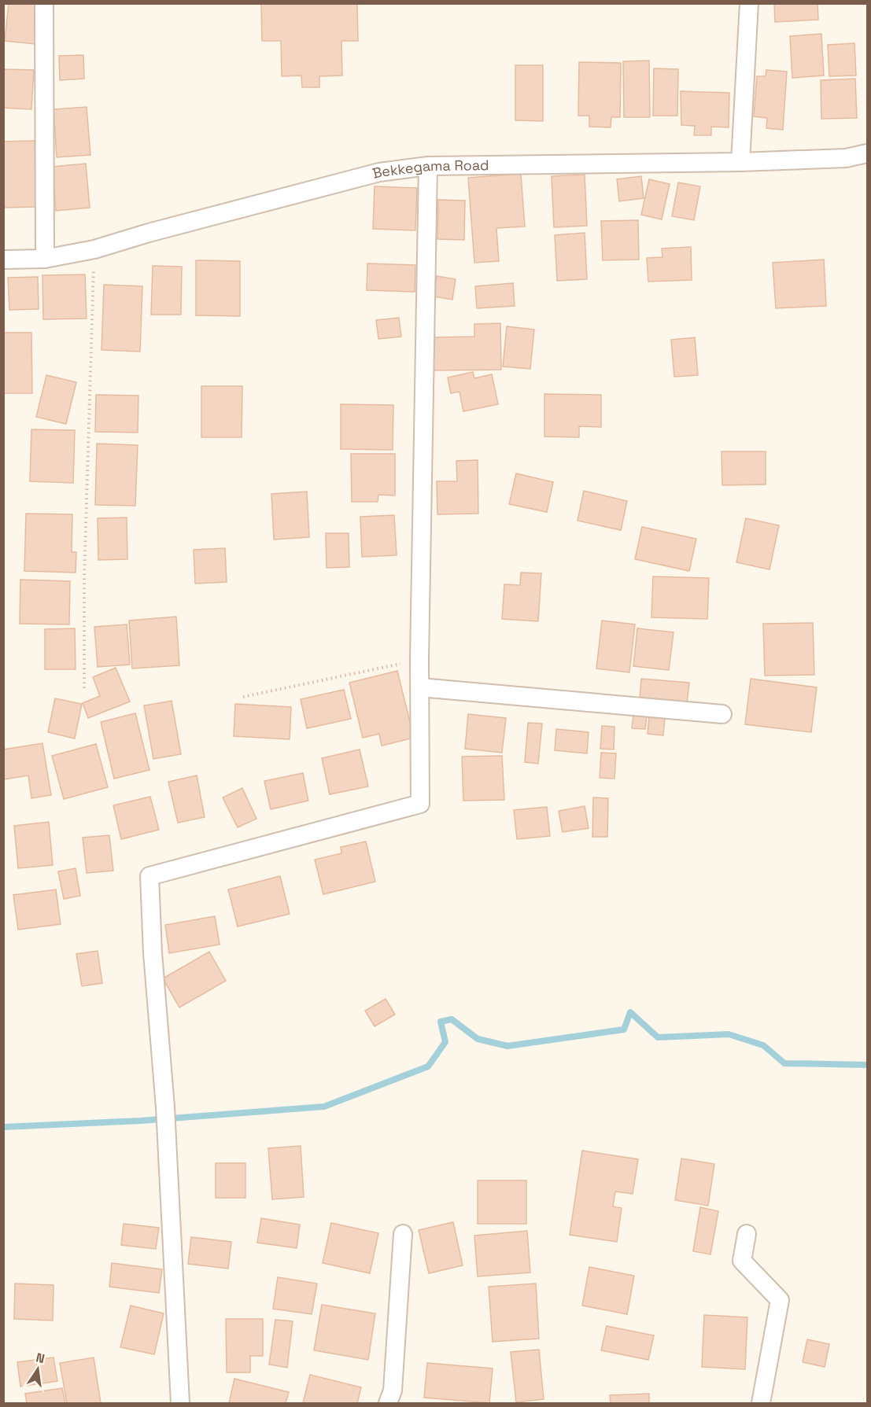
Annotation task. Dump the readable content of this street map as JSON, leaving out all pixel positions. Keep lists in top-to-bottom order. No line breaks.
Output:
{"streets":{"street":["Bekkegama Road"]},"north":"top"}
